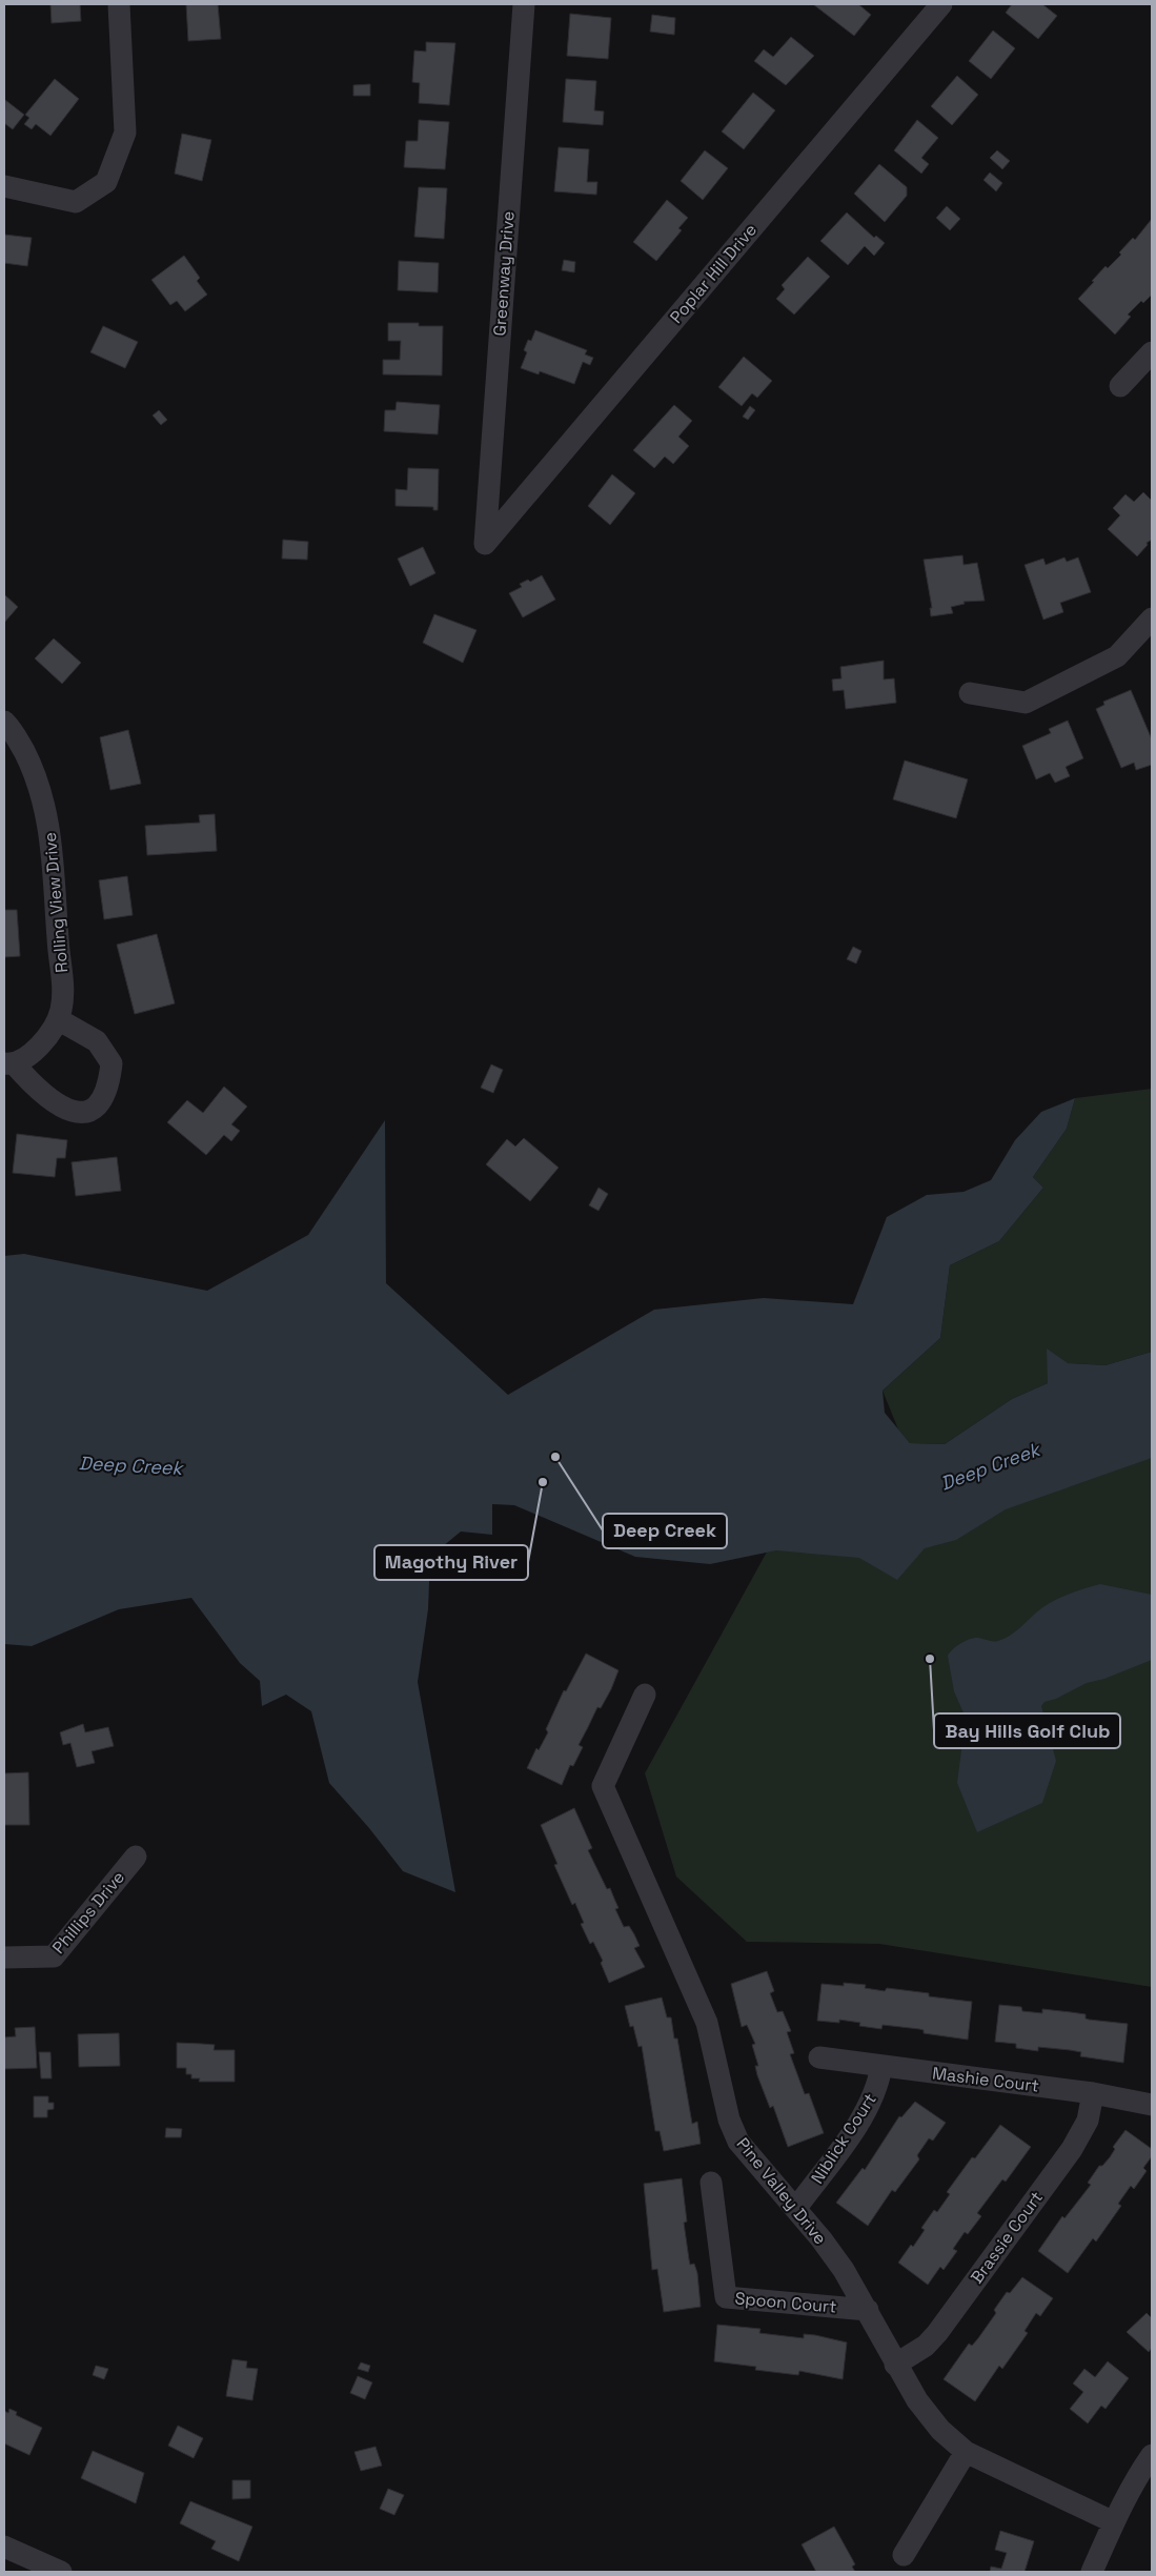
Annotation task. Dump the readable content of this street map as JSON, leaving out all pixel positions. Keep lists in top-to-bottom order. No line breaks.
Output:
{"streets":{"street":["Greenway Drive","Poplar Hill Drive","Rolling View Drive","Phillips Drive","Mashie Court","Niblick Court","Pine Valley Drive","Brassie Court","Spoon Court"]},"crossings":[["Greenway Drive","Poplar Hill Drive"],["Mashie Court","Niblick Court"],["Mashie Court","Brassie Court"],["Niblick Court","Pine Valley Drive"],["Pine Valley Drive","Brassie Court"],["Pine Valley Drive","Spoon Court"]],"water":["Deep Creek"],"places":["Deep Creek","Magothy River","Bay Hills Golf Club"]}
